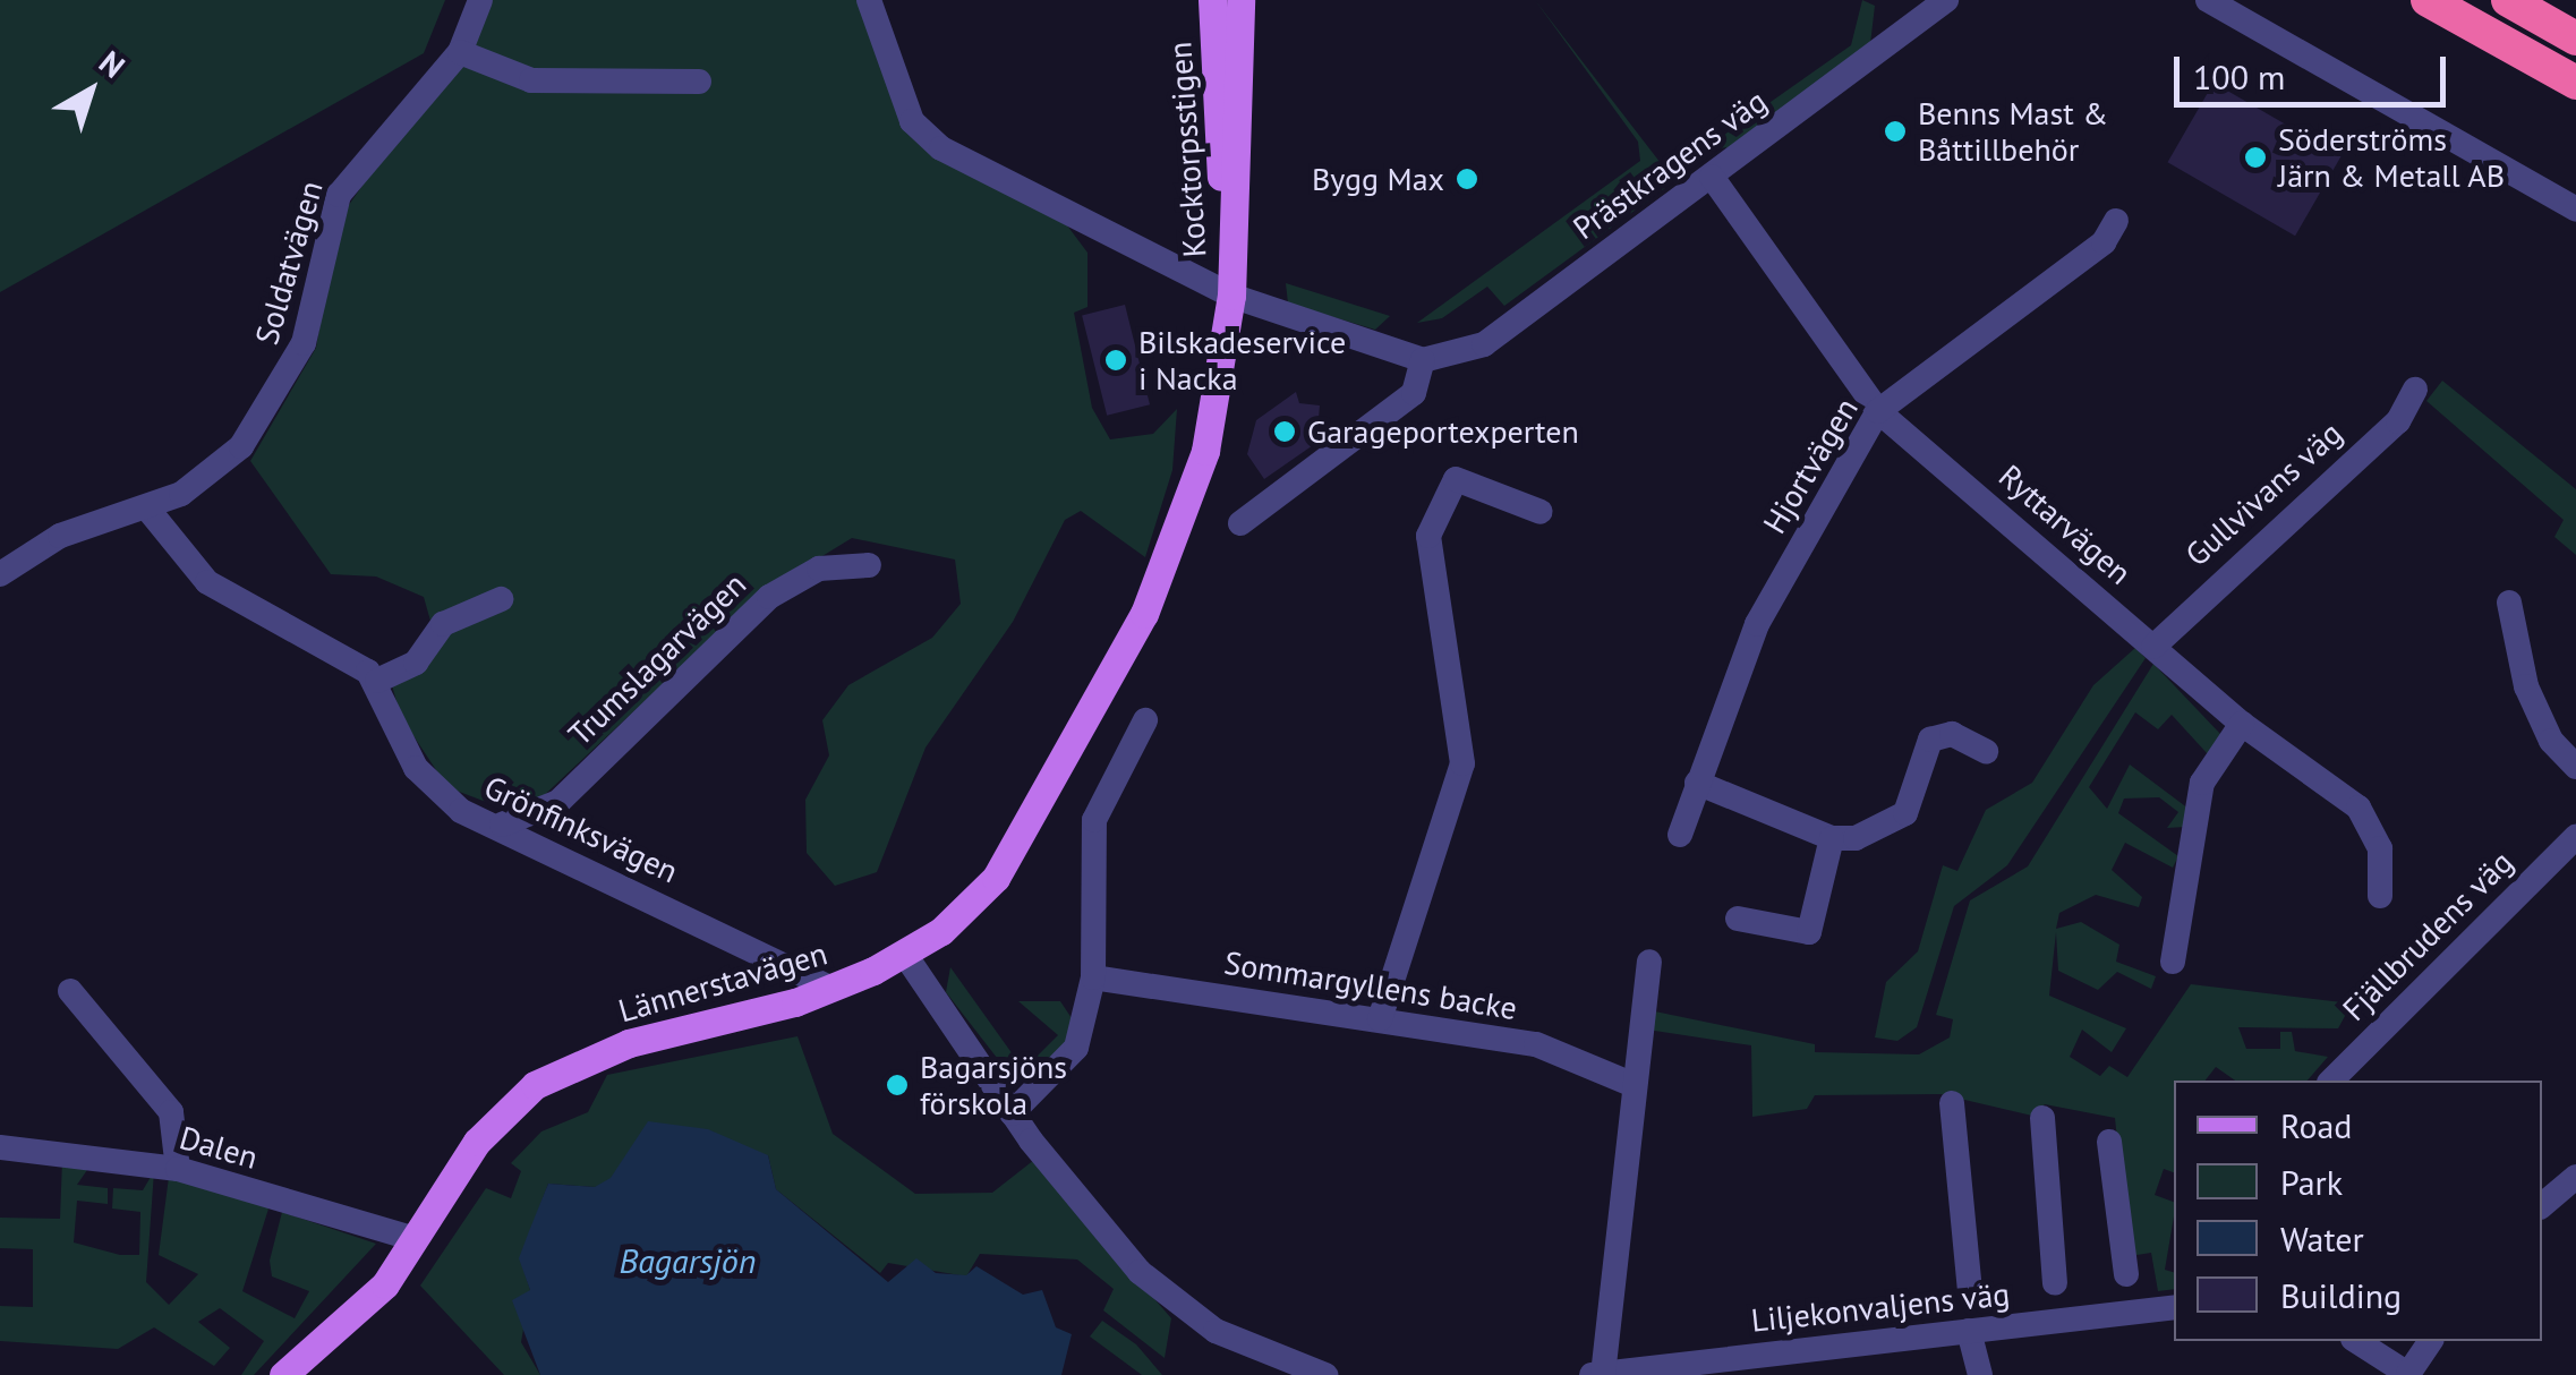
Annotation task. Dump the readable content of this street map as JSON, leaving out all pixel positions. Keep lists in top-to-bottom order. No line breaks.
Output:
{"streets":{"main road":["Kocktorpsstigen","Lännerstavägen"],"street":["Prästkragens väg","Soldatvägen","Hjortvägen","Gullvivans väg","Ryttarvägen","Trumslagarvägen","Grönfinksvägen","Fjällbrudens väg","Sommargyllens backe","Dalen","Liljekonvaljens väg"]},"crossings":[["Kocktorpsstigen","Lännerstavägen"],["Prästkragens väg","Ryttarvägen"],["Hjortvägen","Ryttarvägen"],["Gullvivans väg","Ryttarvägen"],["Trumslagarvägen","Grönfinksvägen"],["Grönfinksvägen","Lännerstavägen"],["Lännerstavägen","Dalen"]],"water":["Bagarsjön"],"places":["Benns Mast & Båttillbehör","Söderströms Järn & Metall AB","Bygg Max","Bilskadeservice i Nacka","Garageportexperten","Bagarsjöns förskola"],"legend":["Road","Park","Water","Building"],"scale_bar":"100 m","north":"top right"}
